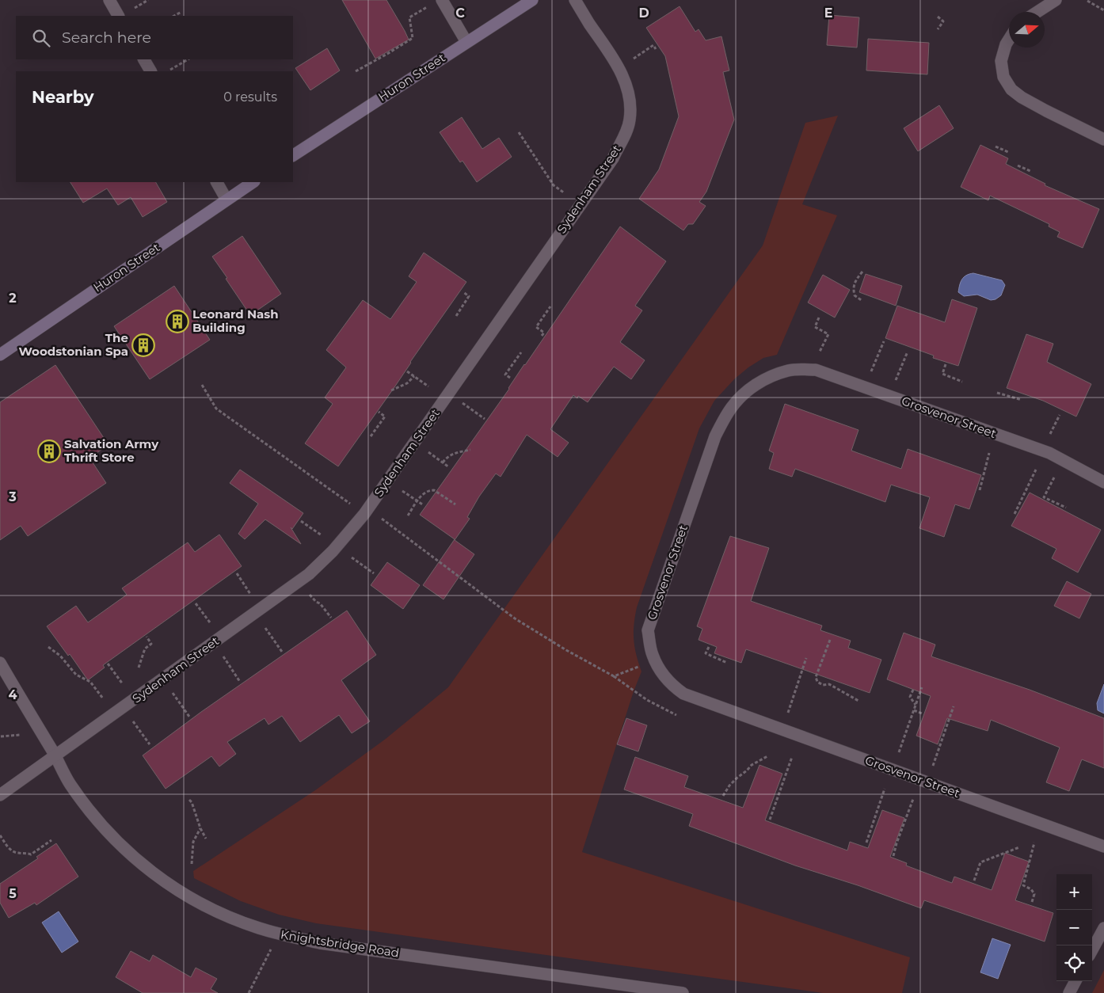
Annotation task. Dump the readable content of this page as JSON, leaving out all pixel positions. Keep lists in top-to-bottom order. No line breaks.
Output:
{"streets":{"main road":["Huron Street"],"street":["Sydenham Street","Grosvenor Street","Knightsbridge Road"]},"crossings":[["Sydenham Street","Knightsbridge Road"]],"places":{"building":["Leonard Nash Building","The Woodstonian Spa","Salvation Army Thrift Store"]},"north":"right","page":{"search":"Search here","heading":["Nearby","0 results"],"map_buttons":["+","−"]},"grid":{"columns":["C","D","E"],"rows":["2","3","4","5"]}}
